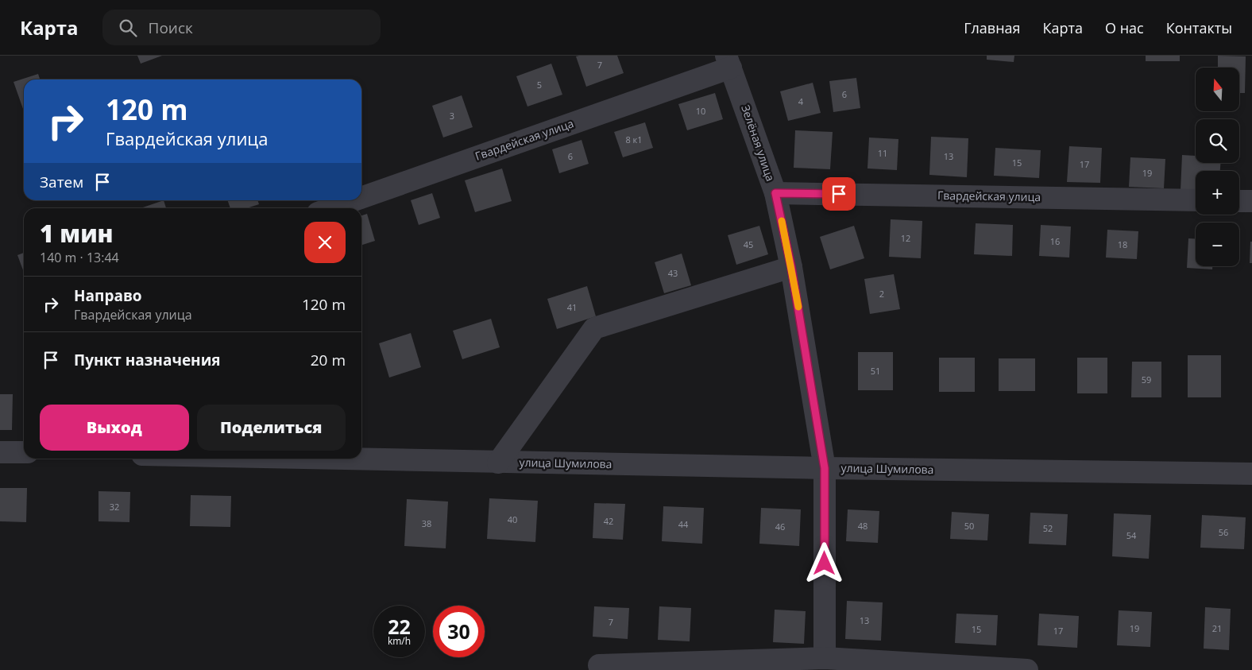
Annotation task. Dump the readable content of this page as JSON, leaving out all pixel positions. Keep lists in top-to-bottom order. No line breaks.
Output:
{"streets":{"street":["Гвардейская улица","Зелёная улица","улица Шумилова"]},"crossings":[["Гвардейская улица","Зелёная улица"],["Зелёная улица","улица Шумилова"]],"house_numbers":["7","5","6","4","10","3","8 к1","11","6","13","15","17","19","12","16","45","18","43","2","41","51","59","32","40","42","38","44","48","50","46","52","56","54","13","7","19","21","15","17"],"north":"top","page":{"header":"Карта","search":"Поиск","nav":["Главная","Карта","О нас","Контакты"],"map_buttons":["+","−"],"turn":["120 m","Гвардейская улица"],"then":"Затем","heading":["1 мин","140 m · 13:44"],"list":[{"name":"Направо","note":"Гвардейская улица","value":"120 m"},{"name":"Пункт назначения","value":"20 m"}],"buttons":["Выход","Поделиться"],"speed":"22 km/h","limit":"30"}}
